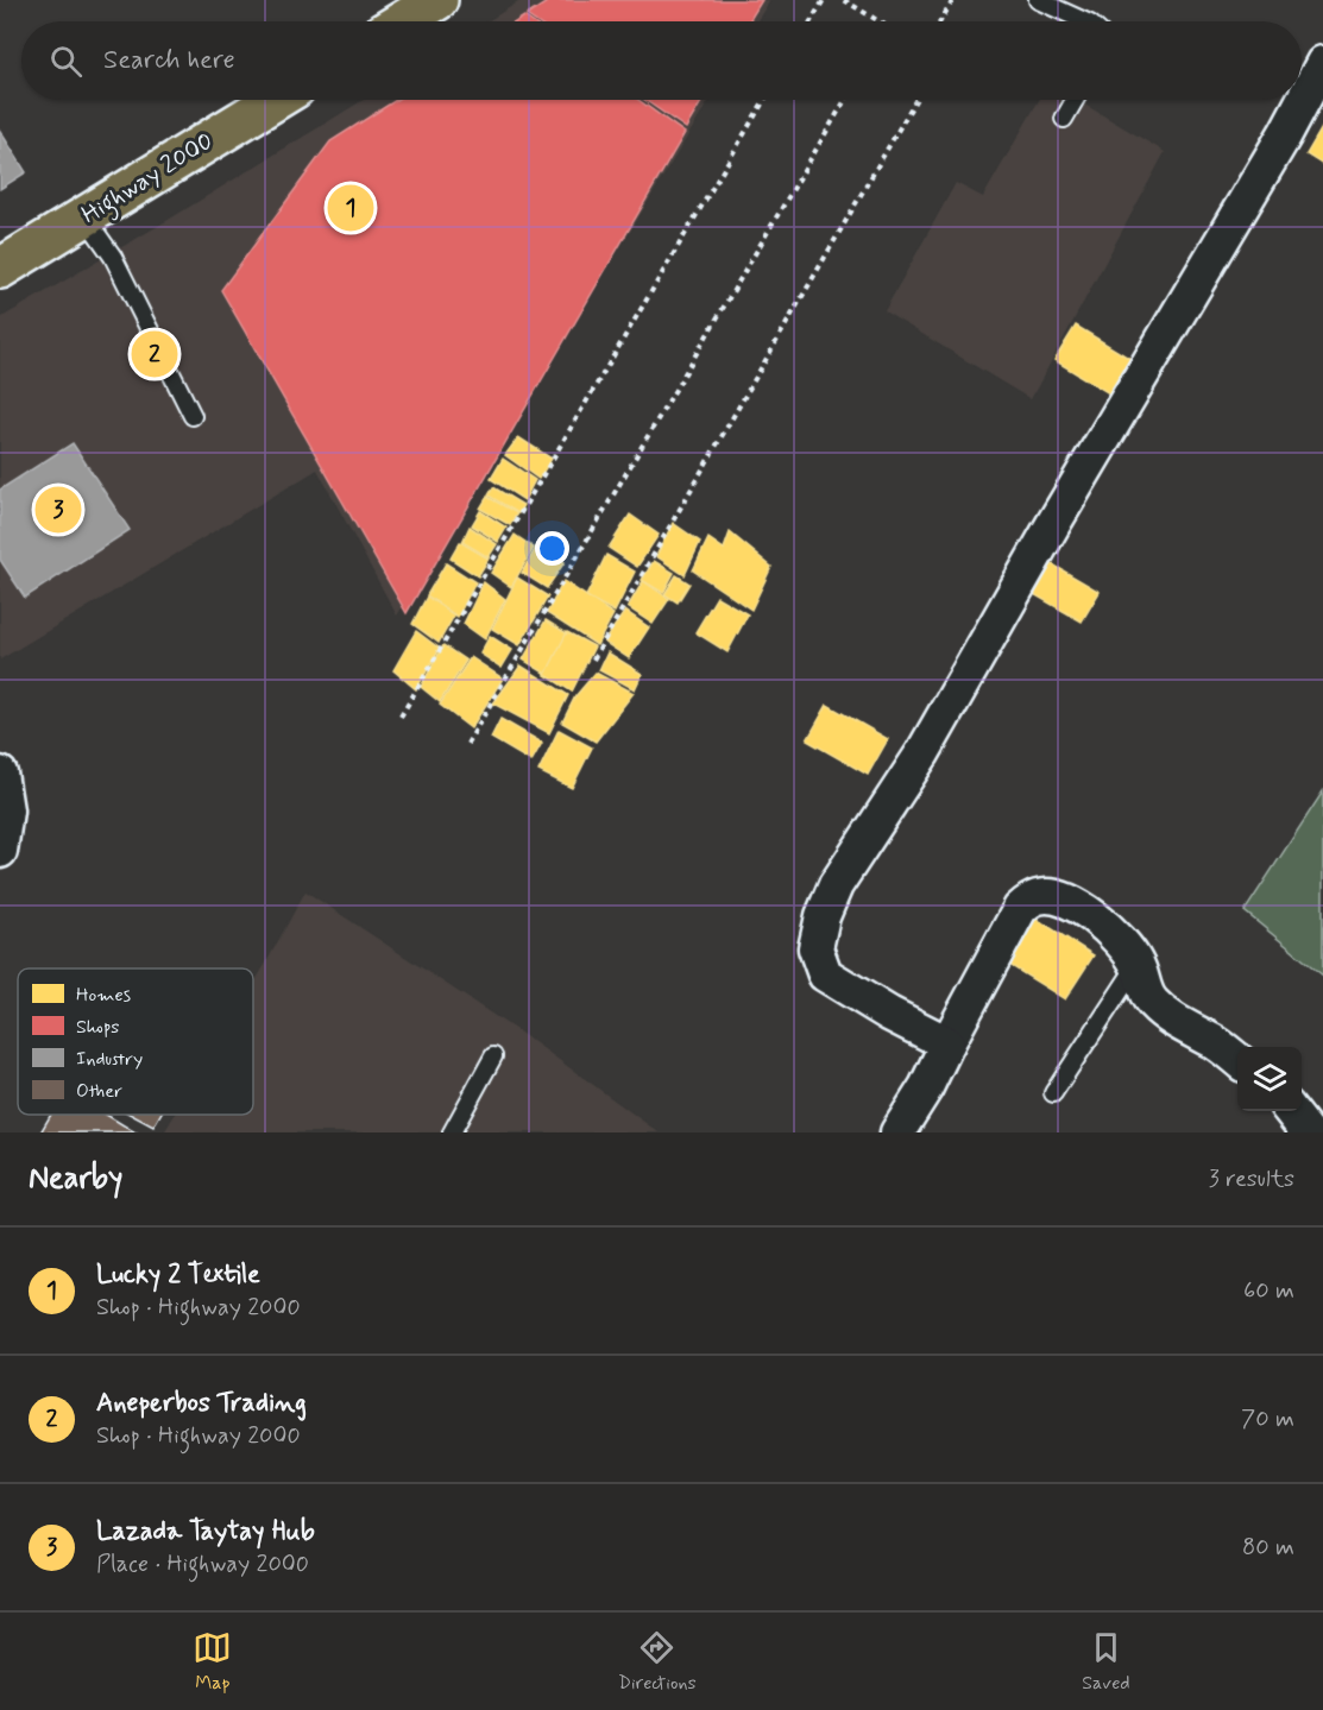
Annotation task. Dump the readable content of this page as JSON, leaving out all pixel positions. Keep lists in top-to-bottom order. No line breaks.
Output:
{"streets":{"main road":["Highway 2000"]},"legend":["Homes","Shops","Industry","Other"],"page":{"search":"Search here","pins":["1","2","3"],"heading":["Nearby","3 results"],"list":[{"mark":"1","name":"Lucky 2 Textile","note":"Shop · Highway 2000","value":"60 m"},{"mark":"2","name":"Aneperbos Trading","note":"Shop · Highway 2000","value":"70 m"},{"mark":"3","name":"Lazada Taytay Hub","note":"Place · Highway 2000","value":"80 m"}],"nav":["Map","Directions","Saved"]}}
